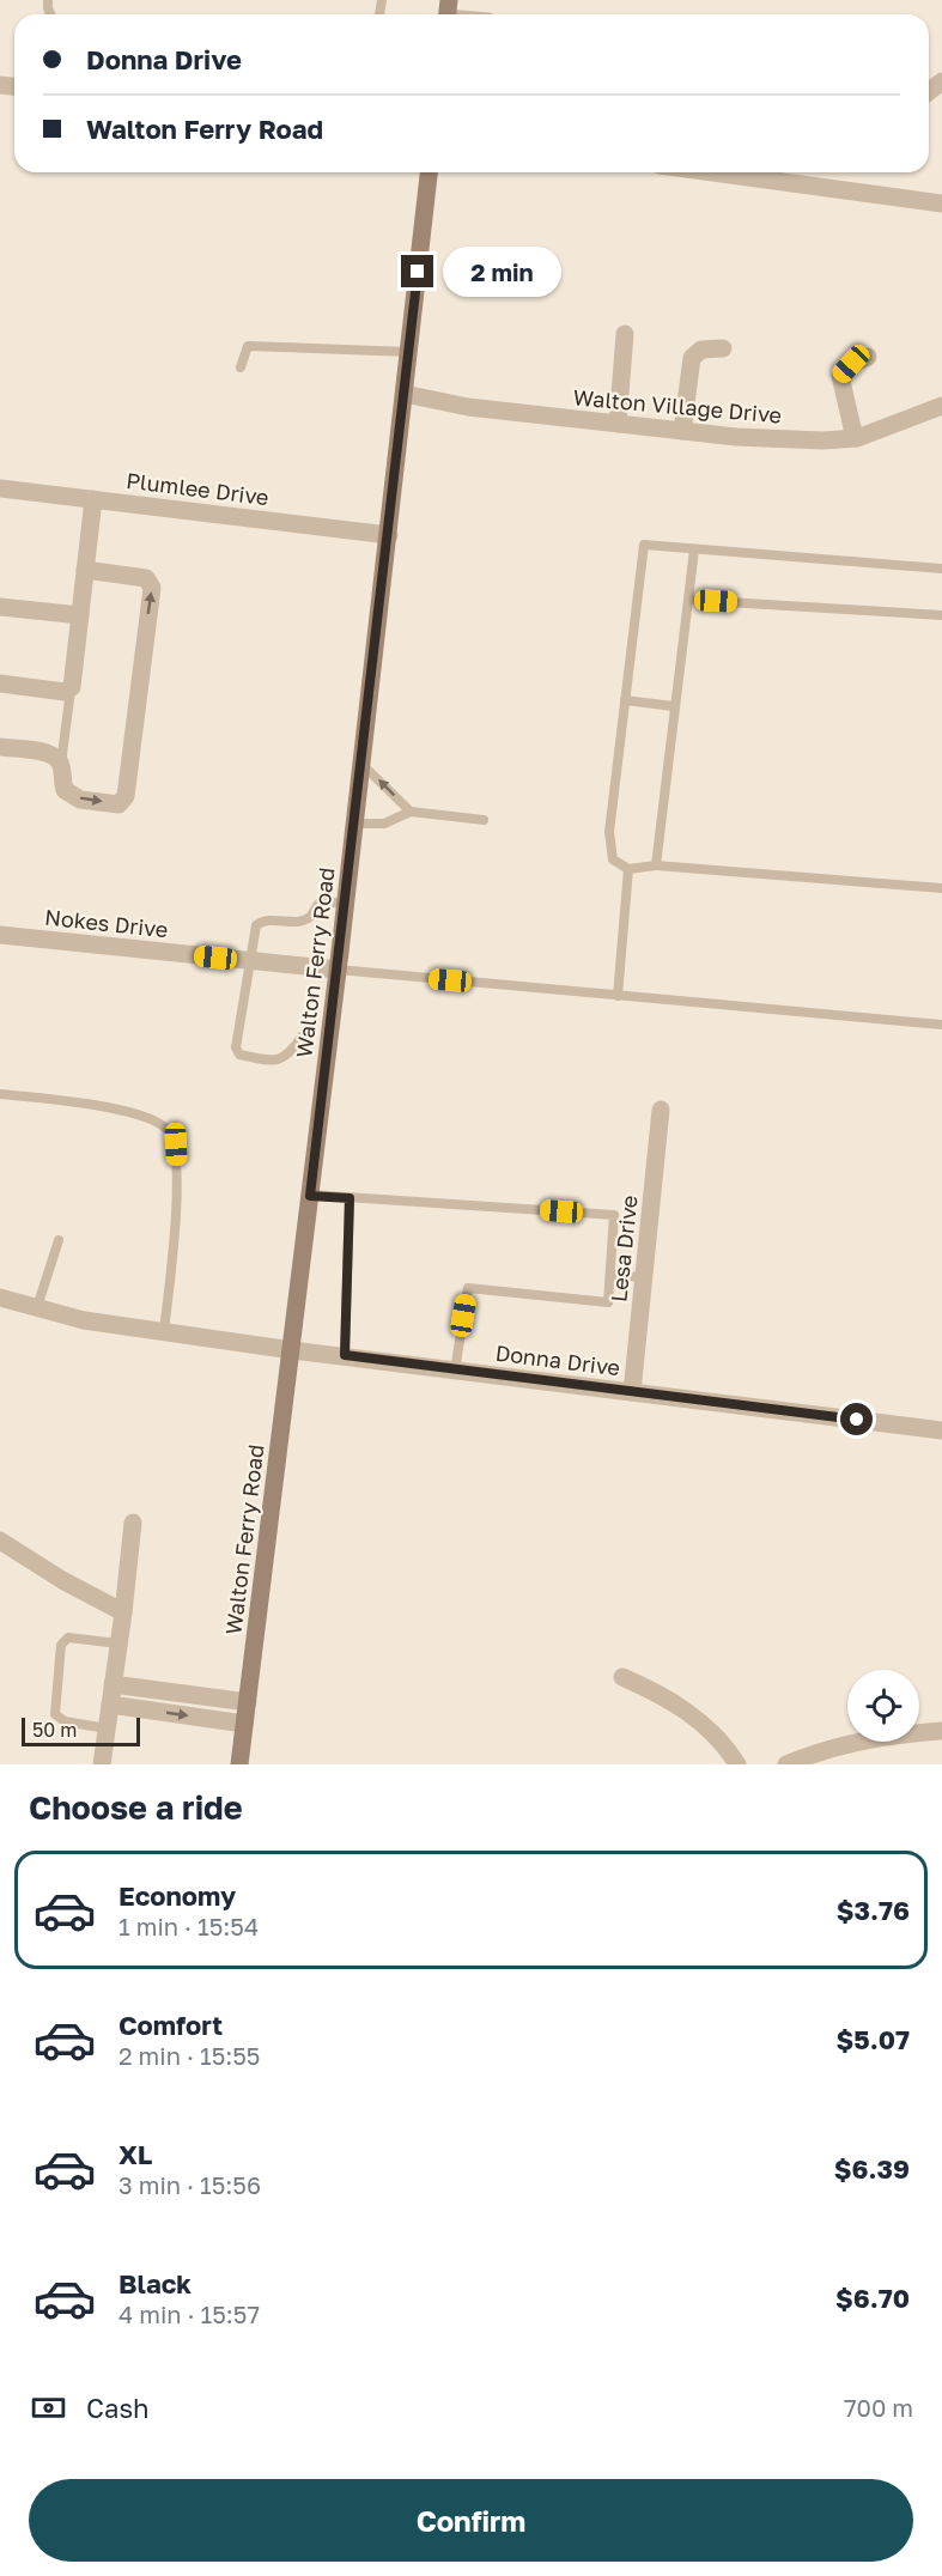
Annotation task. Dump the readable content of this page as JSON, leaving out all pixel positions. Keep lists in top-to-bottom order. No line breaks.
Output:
{"streets":{"street":["Walton Village Drive","Plumlee Drive","Nokes Drive","Walton Ferry Road","Lesa Drive","Donna Drive"]},"crossings":[["Walton Village Drive","Walton Ferry Road"],["Plumlee Drive","Walton Ferry Road"],["Nokes Drive","Walton Ferry Road"],["Walton Ferry Road","Donna Drive"],["Lesa Drive","Donna Drive"]],"scale_bar":"50 m","page":{"banner":["Donna Drive","Walton Ferry Road"],"bubble":"2 min","scale":"50 m","heading":"Choose a ride","list":[{"name":"Economy","note":"1 min · 15:54","value":"$3.76"},{"name":"Comfort","note":"2 min · 15:55","value":"$5.07"},{"name":"XL","note":"3 min · 15:56","value":"$6.39"},{"name":"Black","note":"4 min · 15:57","value":"$6.70"}],"pay":["Cash","700 m"],"buttons":"Confirm"}}
